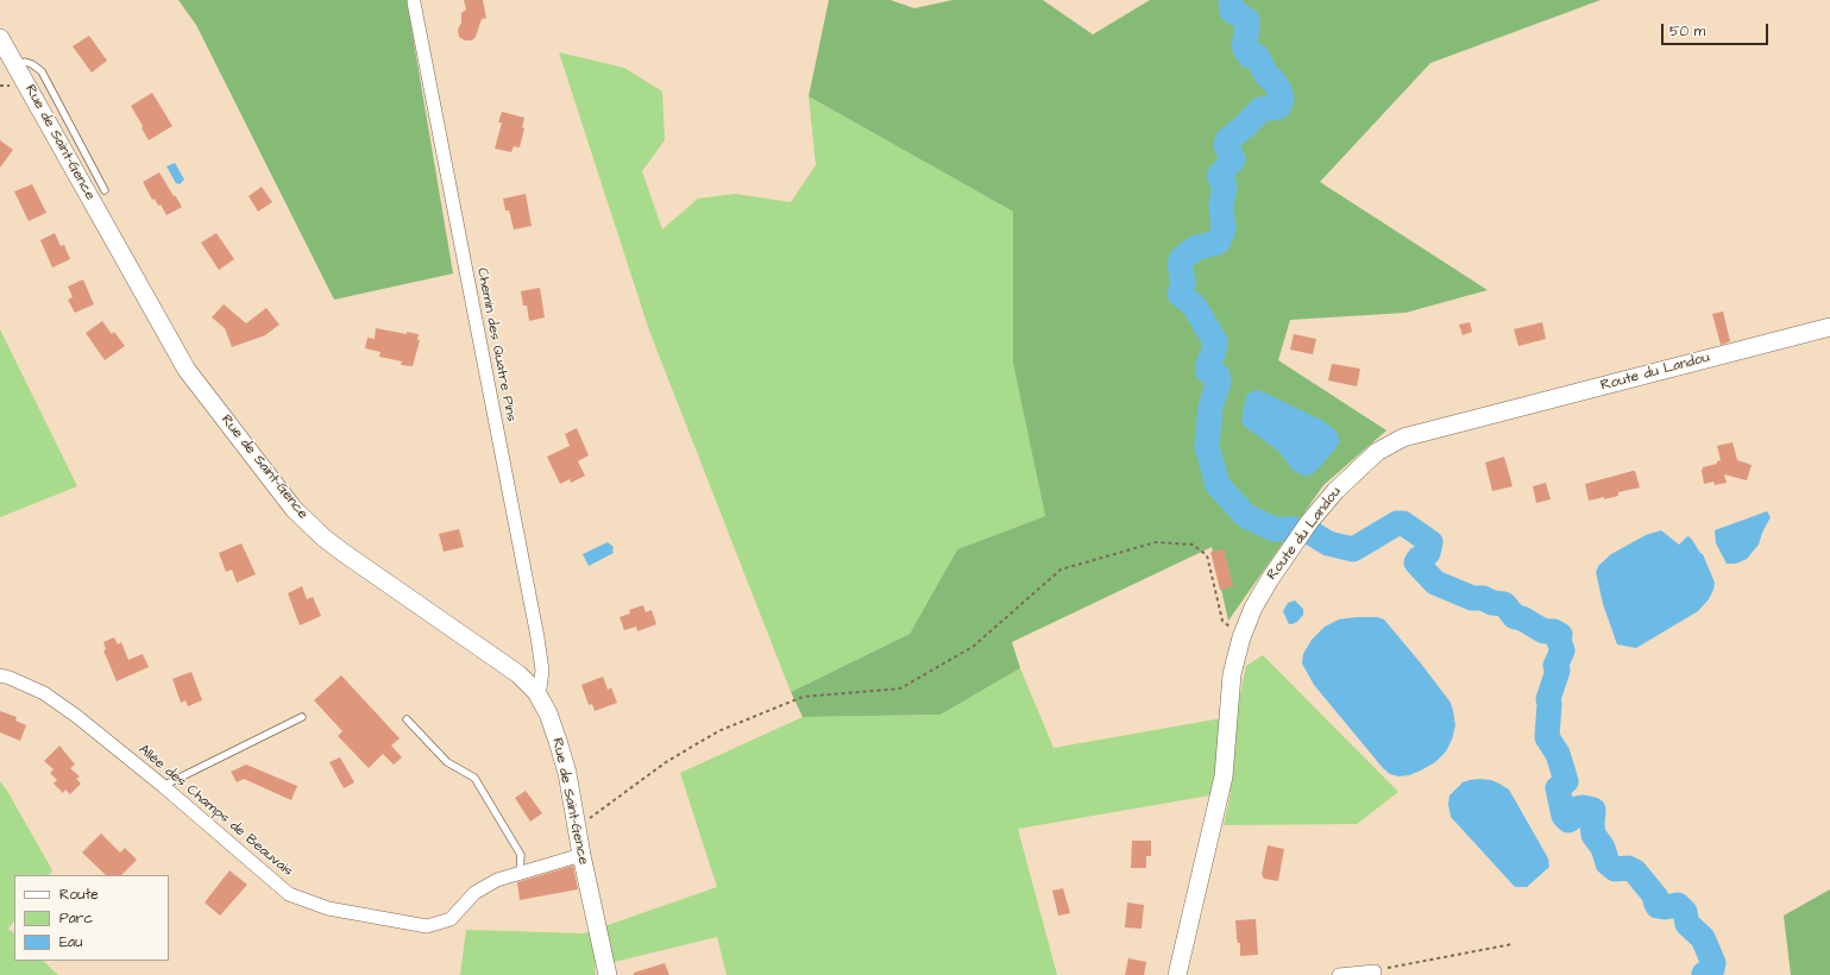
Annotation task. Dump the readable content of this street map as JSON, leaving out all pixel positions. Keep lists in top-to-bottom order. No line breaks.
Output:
{"streets":{"street":["Rue de Saint-Gence","Chemin des Quatre Pins","Route du Landou","Allée des Champs de Beauvais"]},"crossings":[["Rue de Saint-Gence","Chemin des Quatre Pins"],["Rue de Saint-Gence","Allée des Champs de Beauvais"]],"legend":["Route","Parc","Eau"],"scale_bar":"50 m"}
